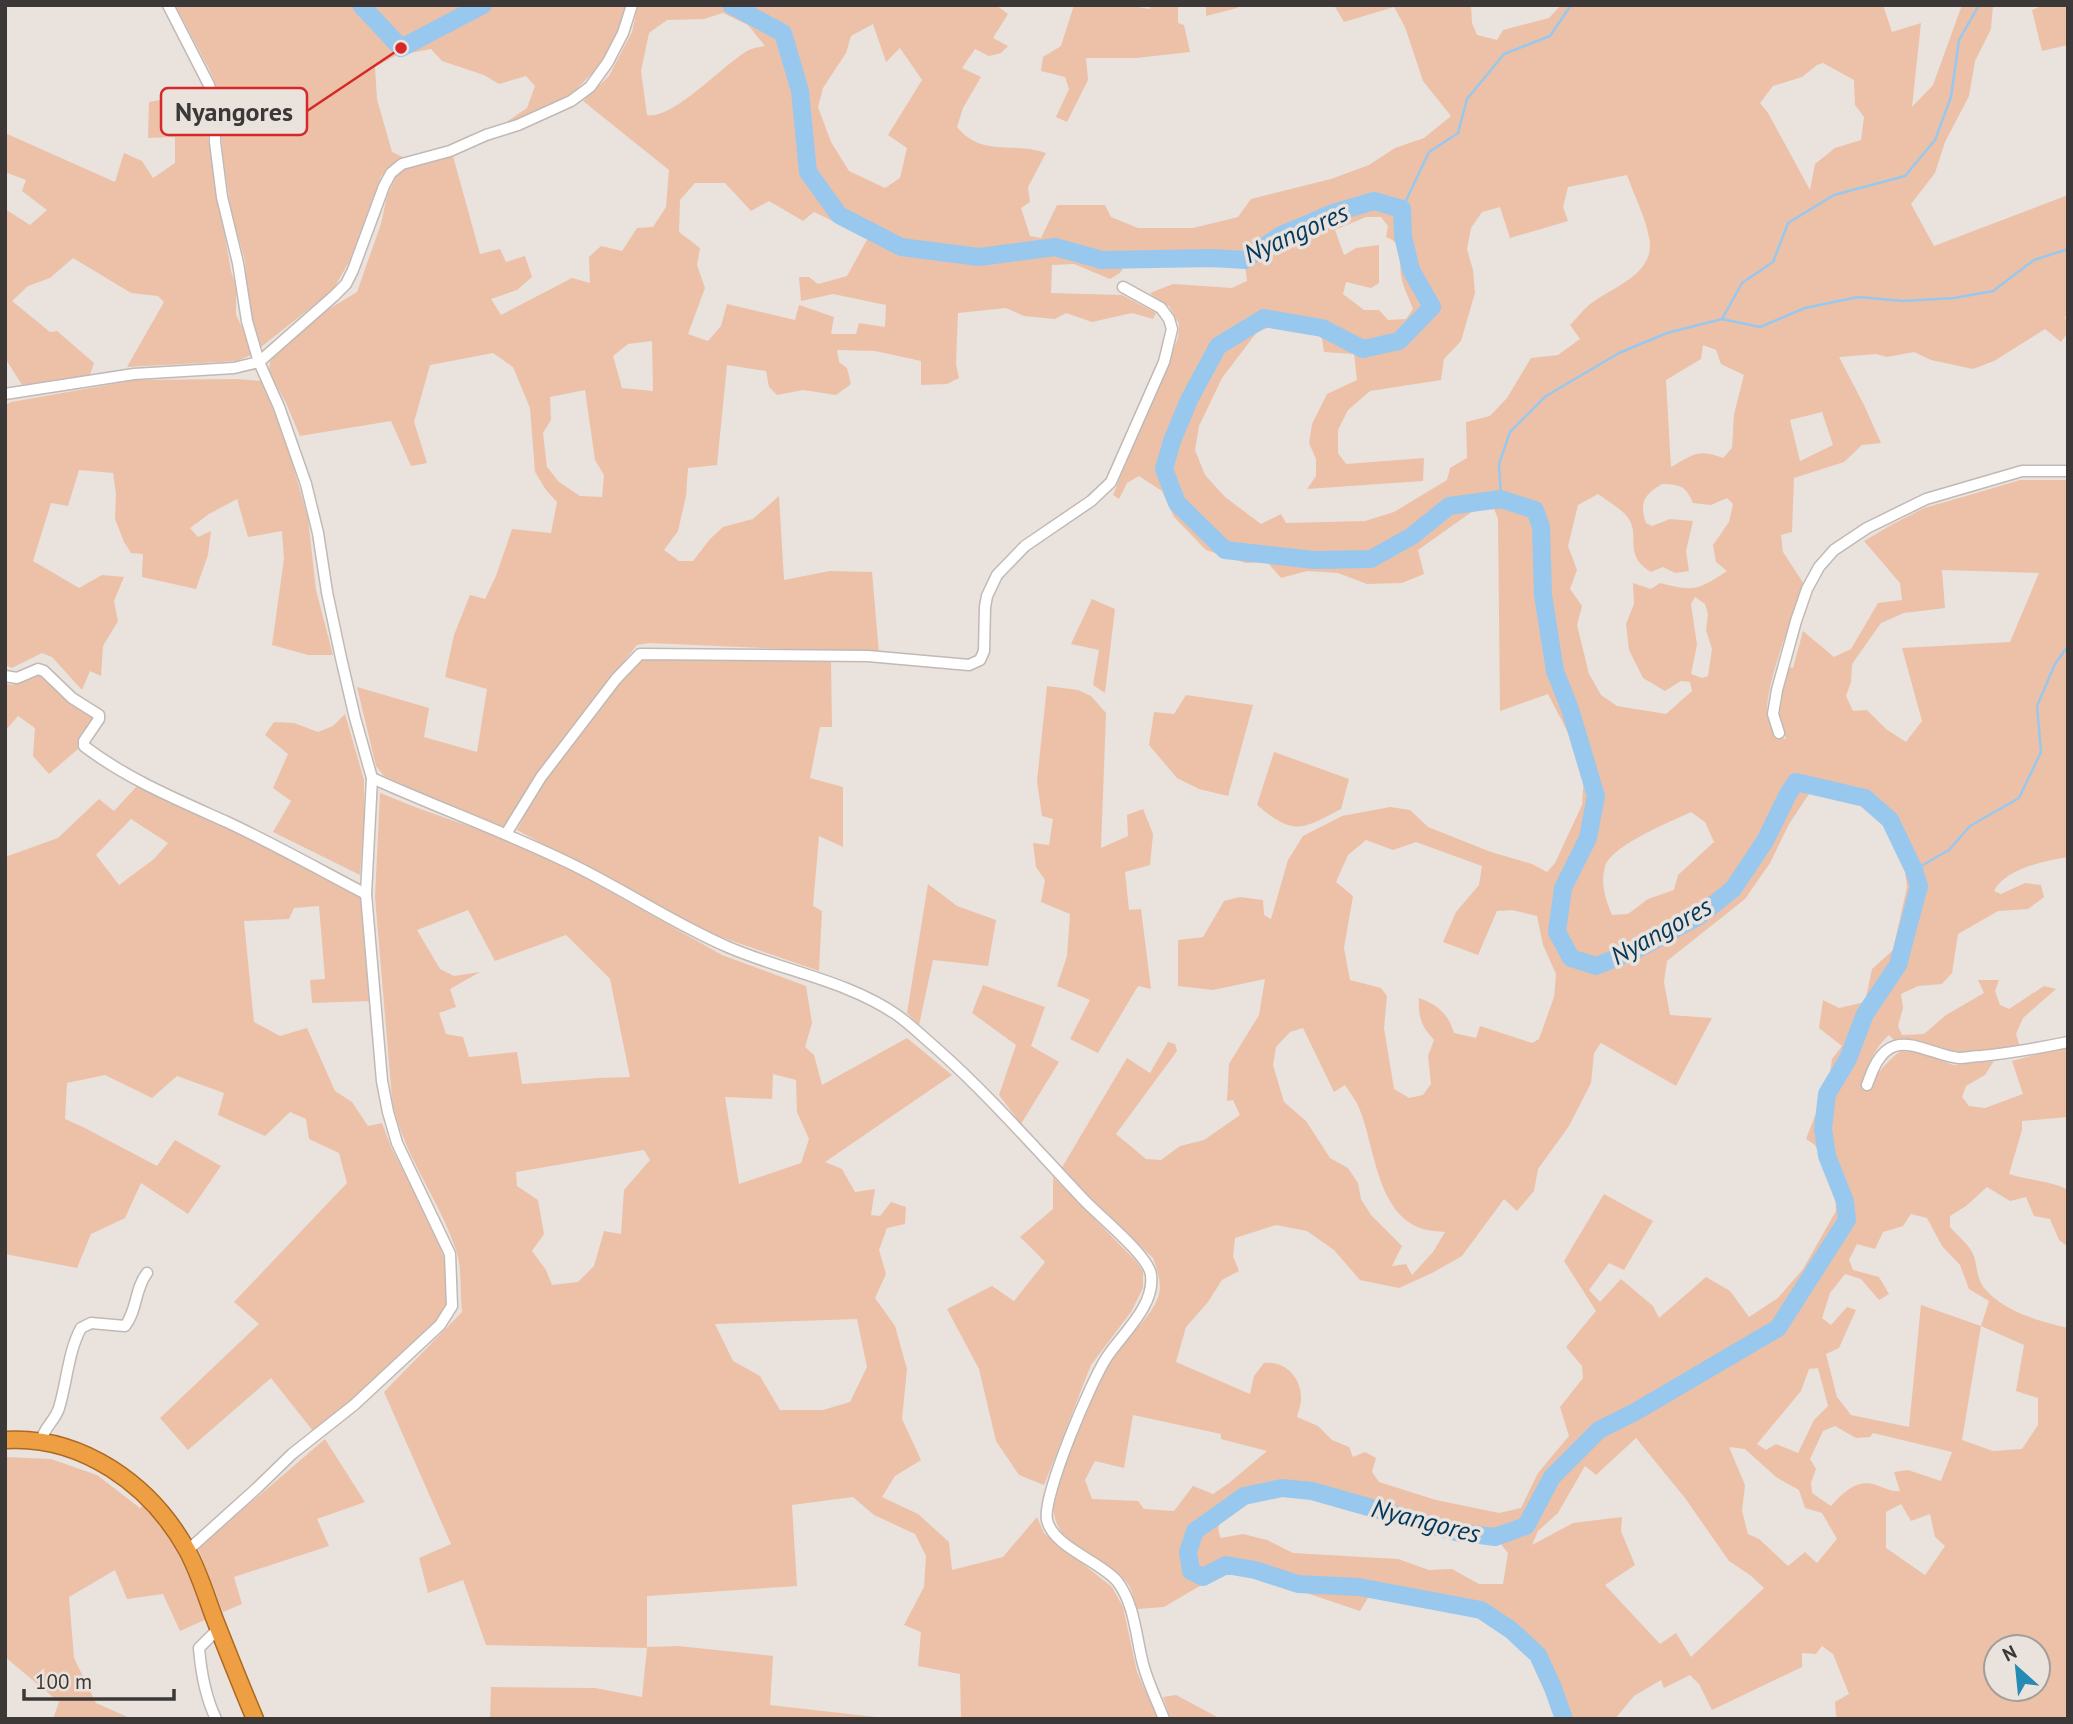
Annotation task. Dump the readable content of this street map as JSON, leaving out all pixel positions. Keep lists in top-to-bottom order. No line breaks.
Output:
{"water":["Nyangores"],"places":["Nyangores"],"scale_bar":"100 m","north":"top left"}
